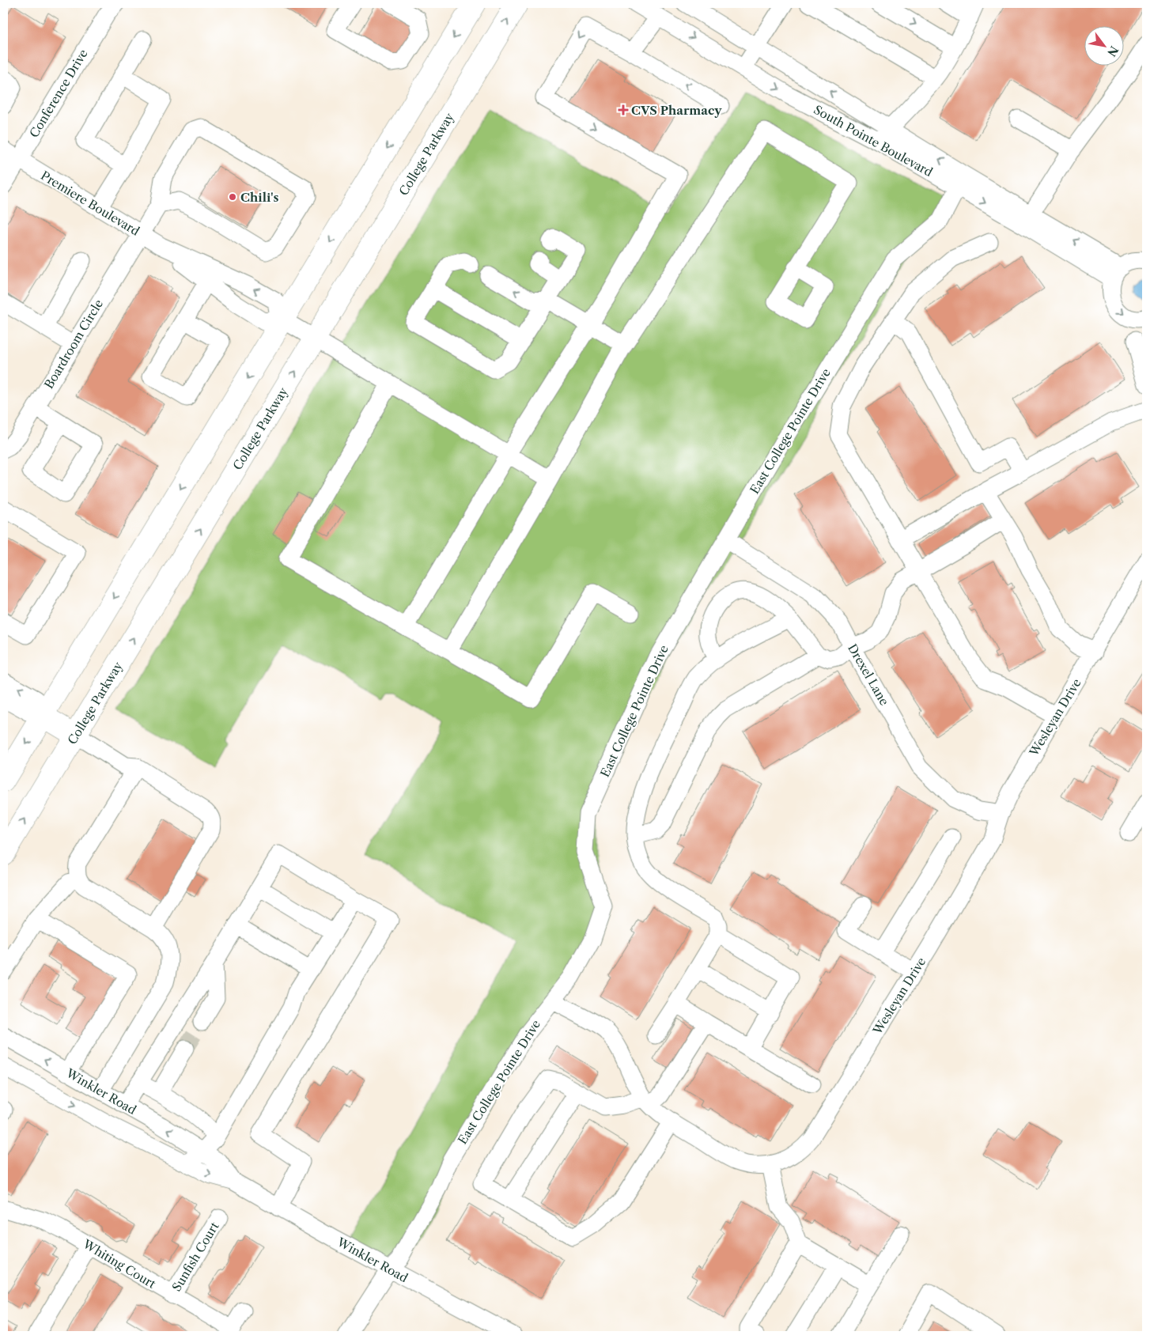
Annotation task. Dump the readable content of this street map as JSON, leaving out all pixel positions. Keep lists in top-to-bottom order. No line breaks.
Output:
{"streets":{"main road":["College Parkway"],"street":["Conference Drive","South Pointe Boulevard","Premiere Boulevard","Boardroom Circle","East College Pointe Drive","Drexel Lane","Wesleyan Drive","Winkler Road","Sunfish Court","Whiting Court"]},"crossings":[["Conference Drive","Premiere Boulevard"],["South Pointe Boulevard","East College Pointe Drive"],["Premiere Boulevard","Boardroom Circle"],["East College Pointe Drive","Drexel Lane"],["East College Pointe Drive","Wesleyan Drive"],["East College Pointe Drive","Winkler Road"],["Drexel Lane","Wesleyan Drive"],["Sunfish Court","Whiting Court"]],"places":{"health":["CVS Pharmacy"],"other":["Chili's"]},"north":"bottom right"}
